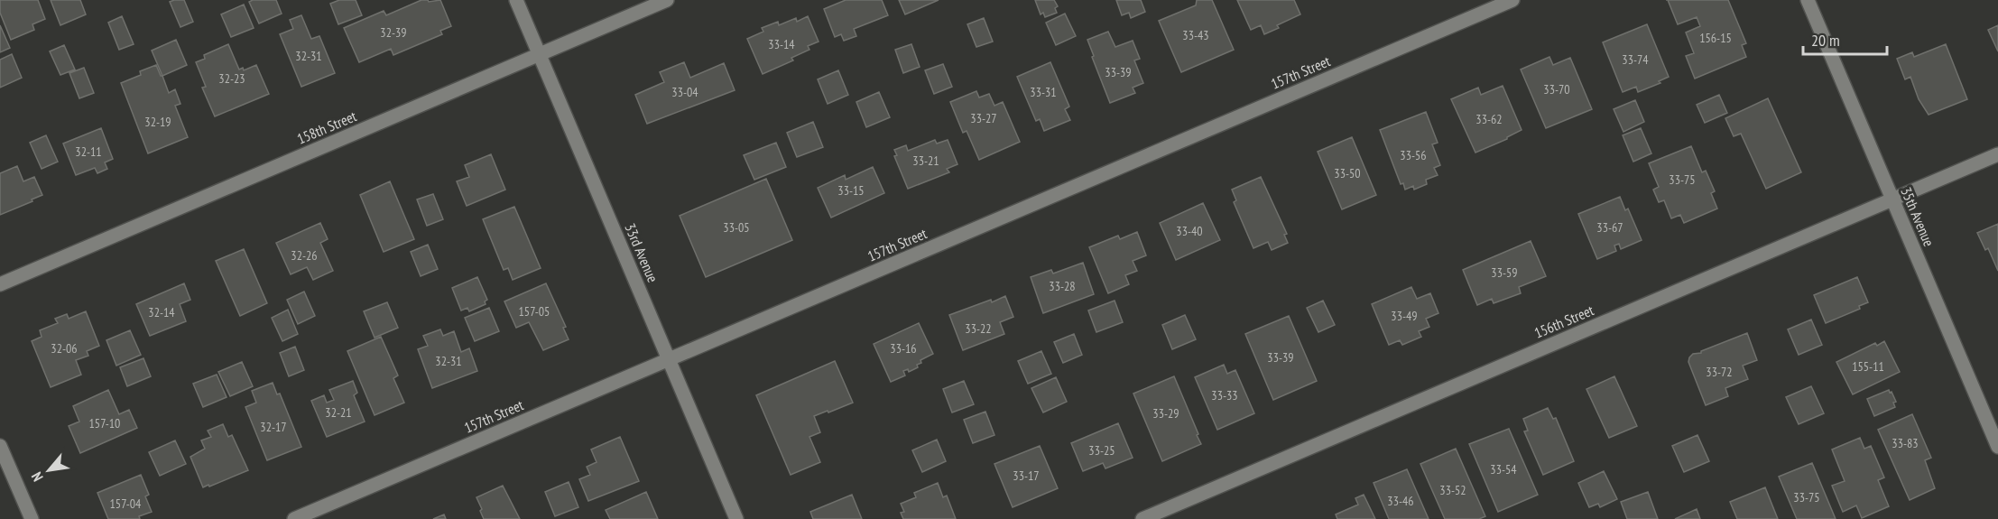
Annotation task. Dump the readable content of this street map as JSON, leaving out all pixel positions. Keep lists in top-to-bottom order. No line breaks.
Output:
{"streets":{"street":["157th Street","158th Street","35th Avenue","33rd Avenue","156th Street"]},"crossings":[["157th Street","33rd Avenue"],["158th Street","33rd Avenue"],["35th Avenue","156th Street"]],"house_numbers":["32-39","33-43","156-15","33-14","32-31","33-74","33-39","32-23","33-70","33-04","33-31","33-27","33-62","32-19","32-11","33-56","33-21","33-50","33-75","33-15","33-05","33-67","33-40","32-26","33-59","33-28","157-05","32-14","33-49","33-22","32-06","33-16","33-39","32-31","155-11","33-72","33-33","32-21","33-29","157-10","32-17","33-83","33-25","33-54","33-17","33-52","33-75","33-46","157-04"],"scale_bar":"20 m","north":"bottom left"}
